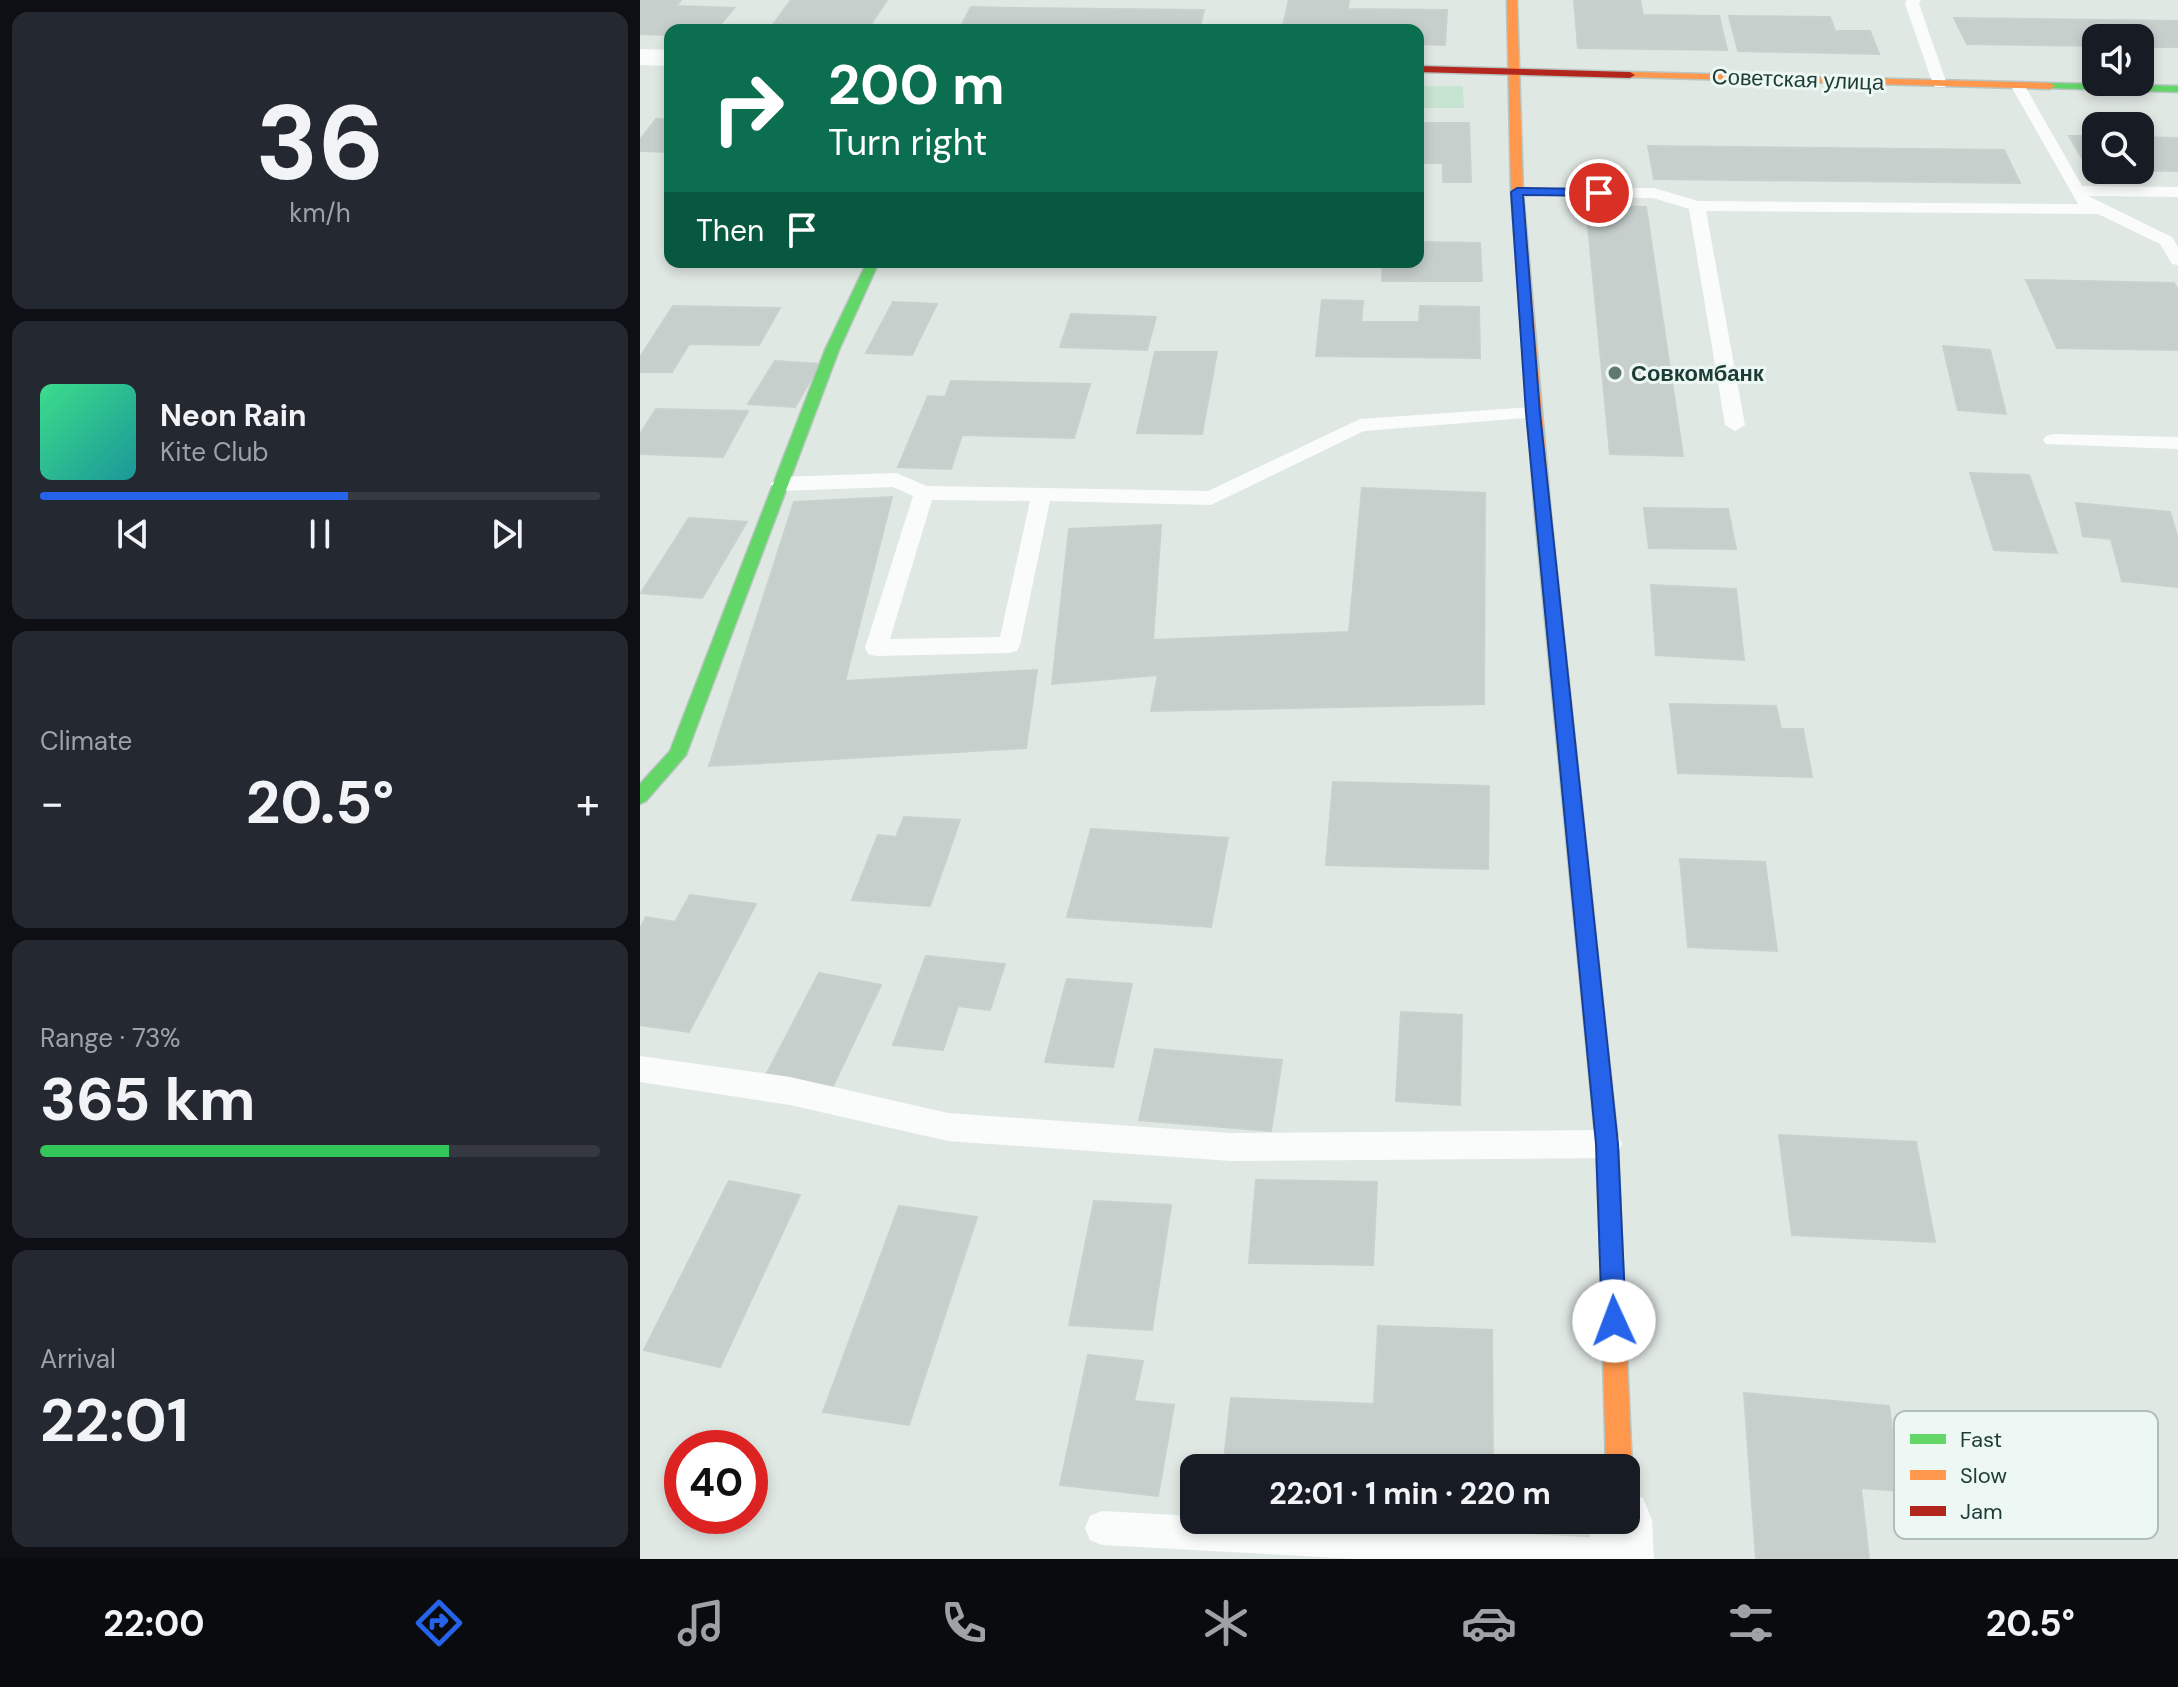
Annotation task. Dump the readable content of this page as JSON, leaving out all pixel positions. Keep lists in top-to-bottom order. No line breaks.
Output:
{"streets":{"street":["Советская улица"]},"places":["Совкомбанк"],"legend":["Fast","Slow","Jam"],"page":{"tile":[["36","km/h"],"Climate",["Range · 73%","365 km"],["Arrival","22:01"]],"turn":["200 m","Turn right"],"then":"Then","song":["Neon Rain","Kite Club"],"heat":["−","20.5°","+"],"limit":"40","trip":"22:01 · 1 min · 220 m","tabs":["22:00","20.5°"]}}
